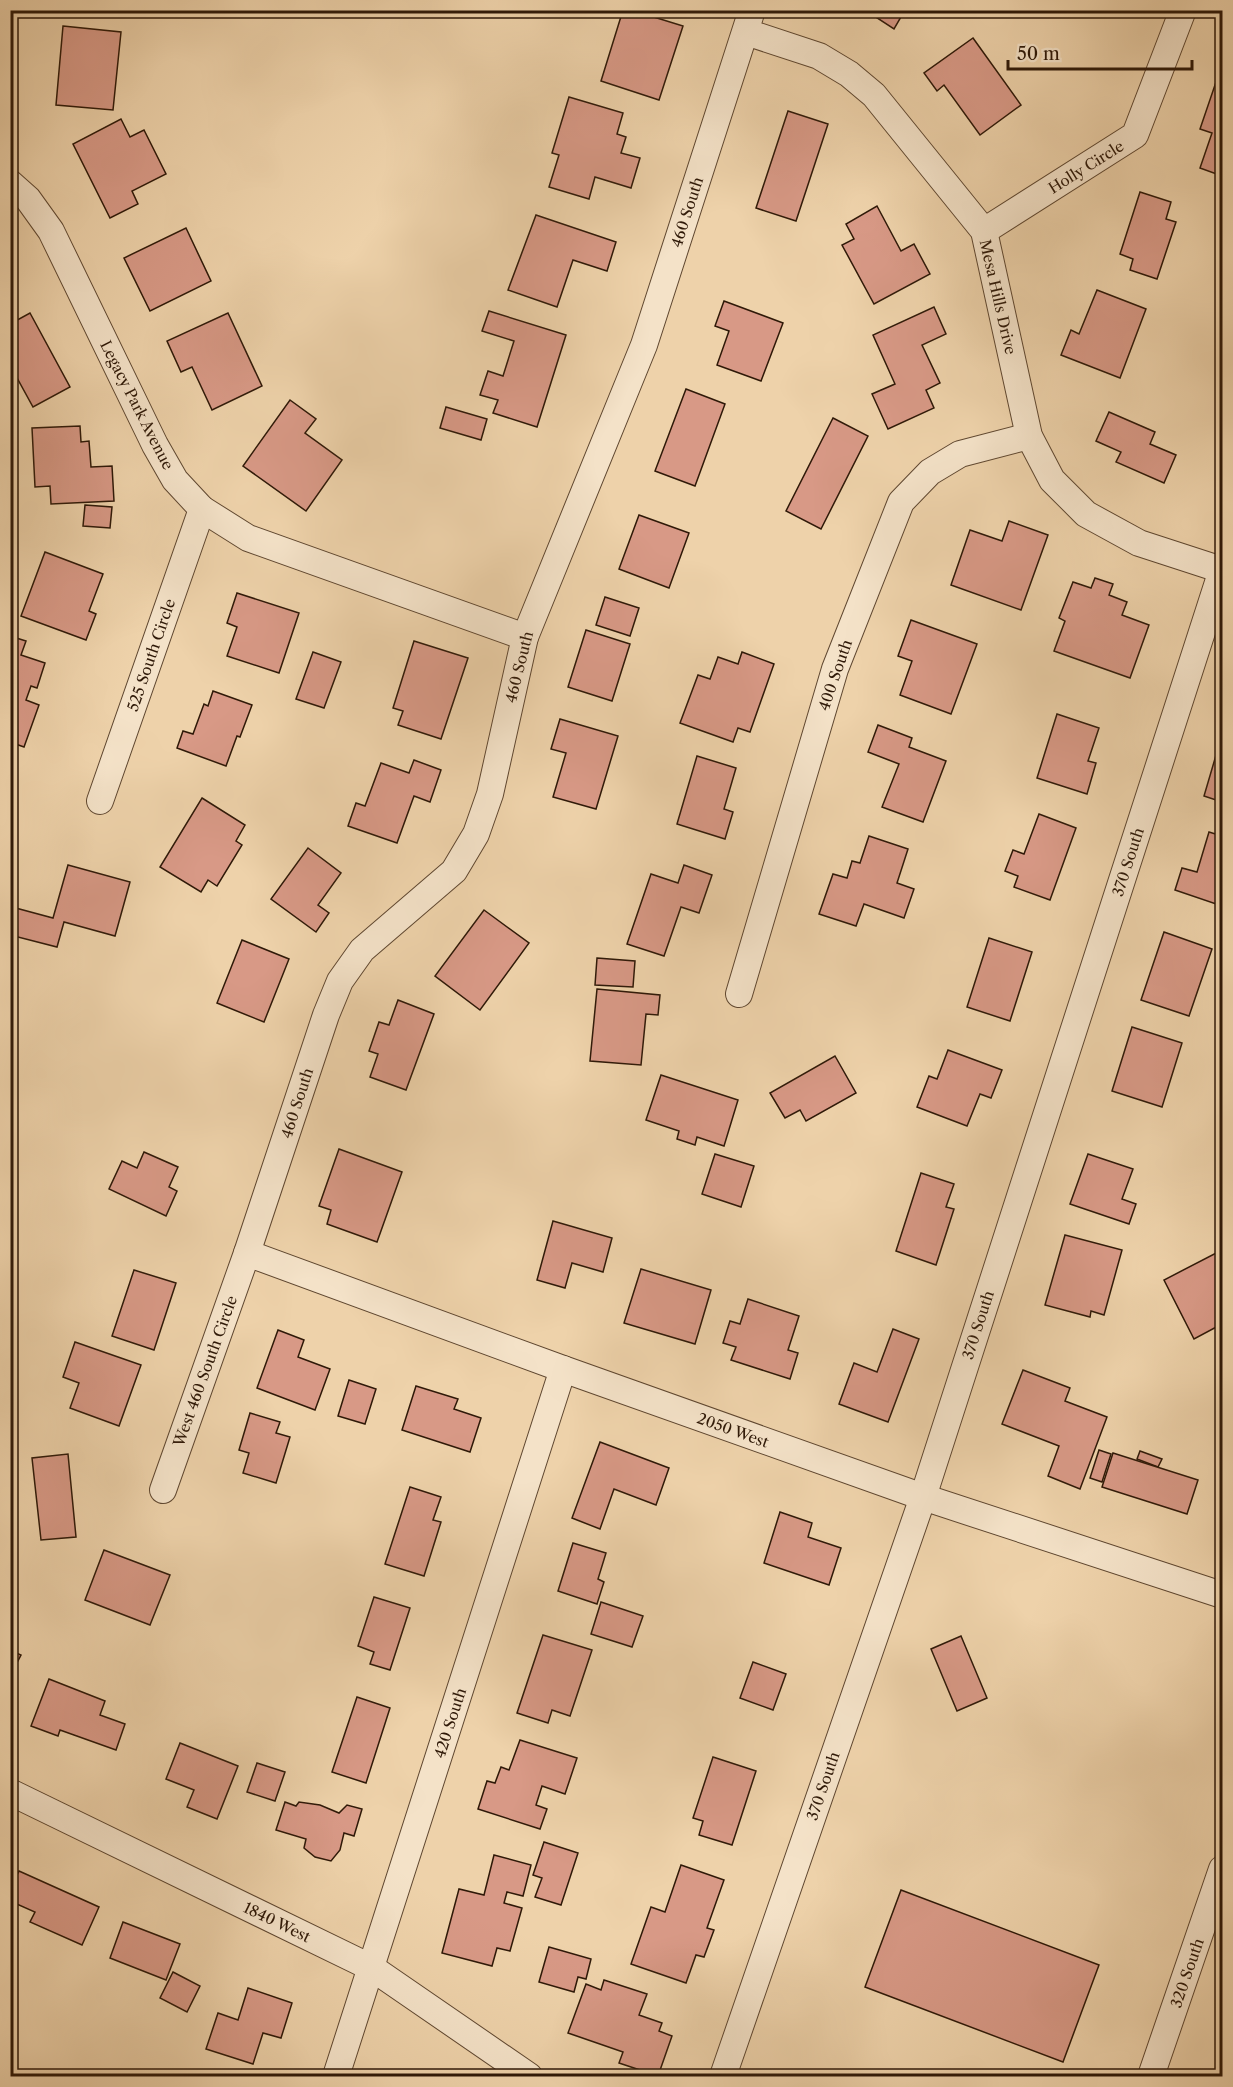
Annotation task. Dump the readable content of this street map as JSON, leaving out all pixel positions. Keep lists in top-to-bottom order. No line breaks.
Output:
{"streets":{"street":["Holly Circle","460 South","Mesa Hills Drive","Legacy Park Avenue","525 South Circle","400 South","370 South","West 460 South Circle","2050 West","420 South","1840 West","320 South"]},"crossings":[["Holly Circle","Mesa Hills Drive"],["460 South","Mesa Hills Drive"],["460 South","Legacy Park Avenue"],["460 South","West 460 South Circle"],["460 South","2050 West"],["Mesa Hills Drive","400 South"],["Mesa Hills Drive","370 South"],["Legacy Park Avenue","525 South Circle"],["370 South","2050 West"],["West 460 South Circle","2050 West"],["2050 West","420 South"],["420 South","1840 West"]],"scale_bar":"50 m"}
